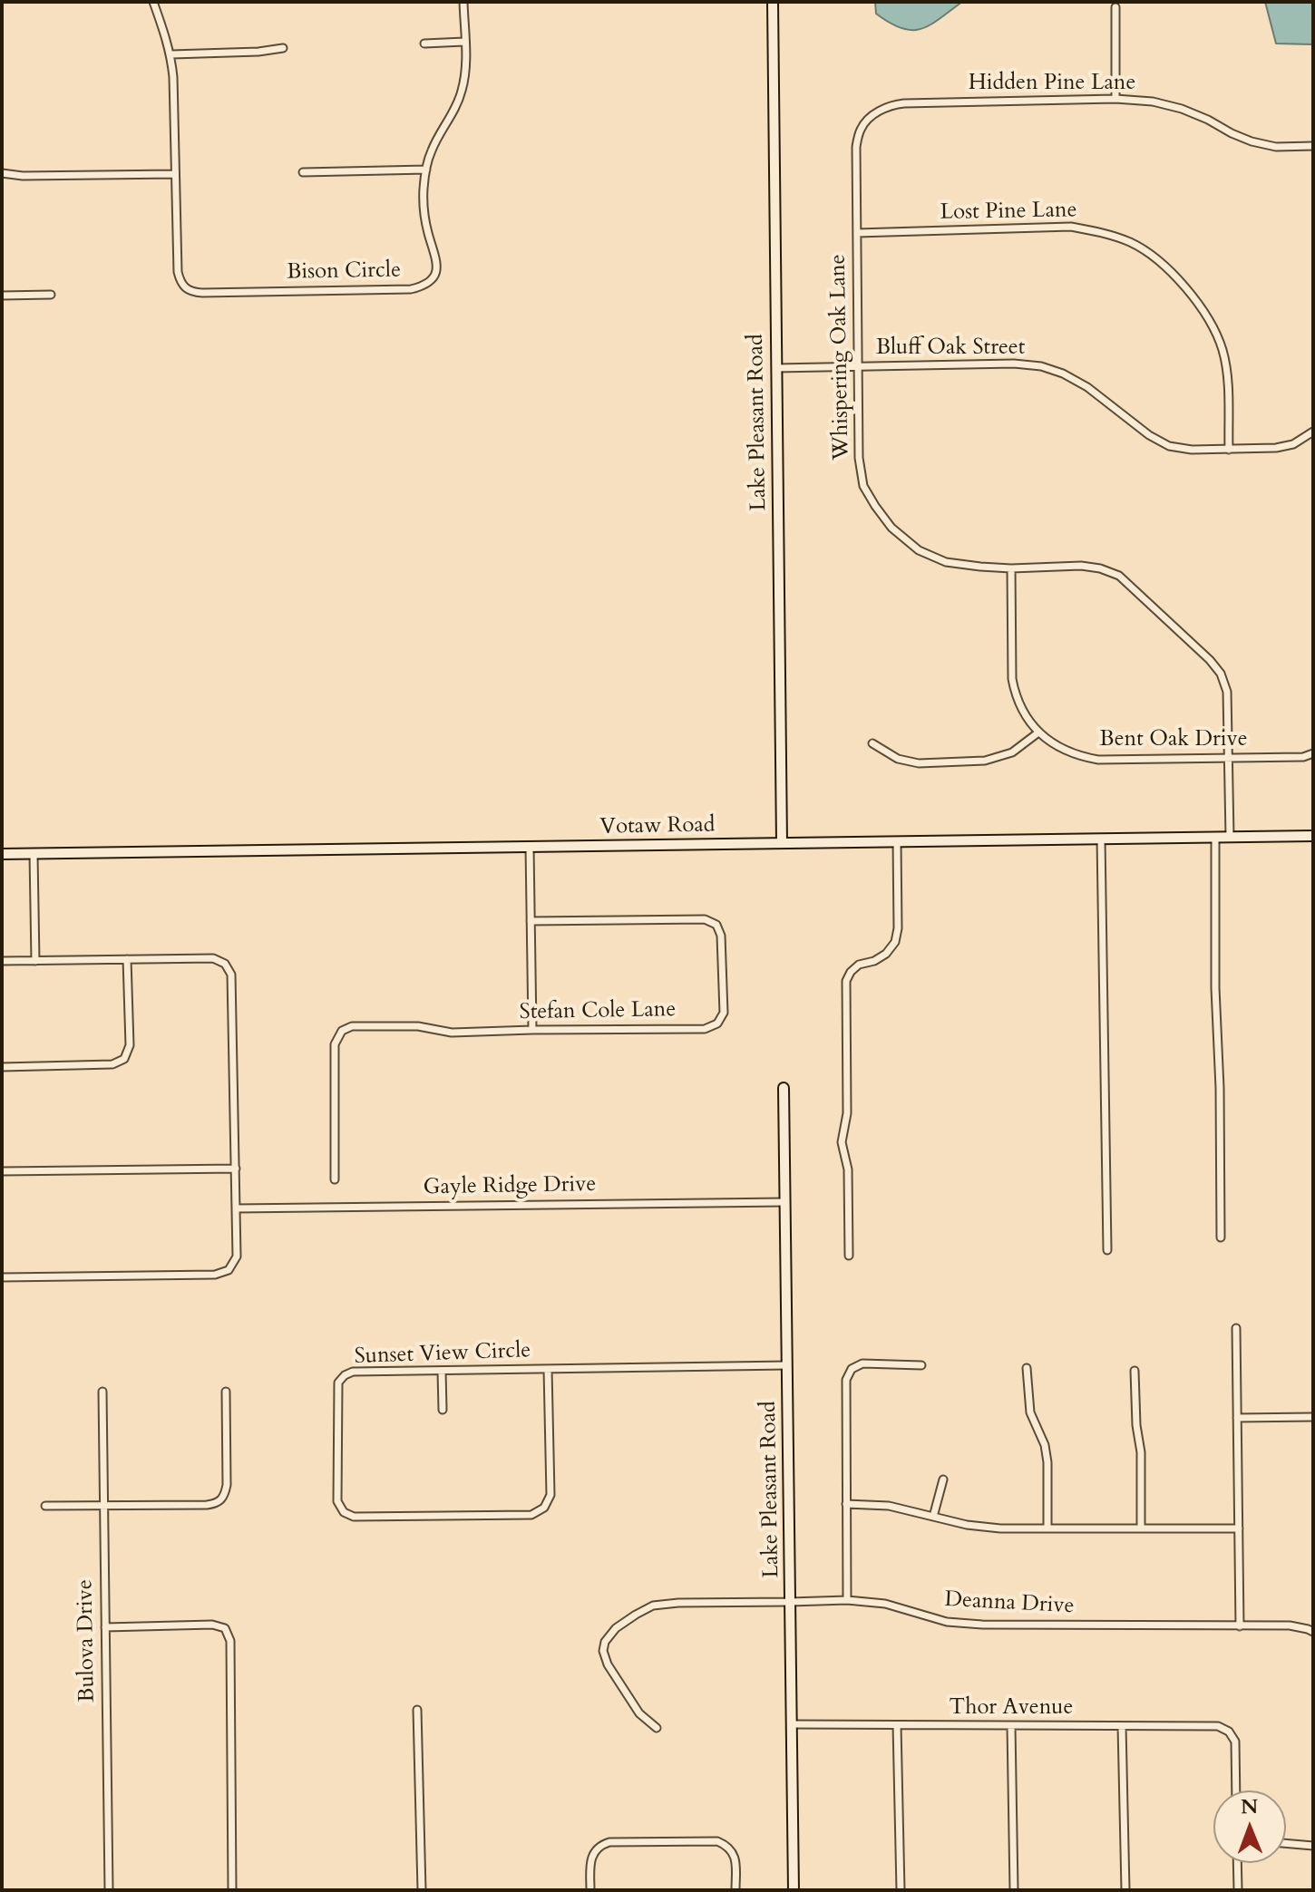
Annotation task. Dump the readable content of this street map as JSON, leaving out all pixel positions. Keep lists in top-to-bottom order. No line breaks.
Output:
{"streets":{"street":["Hidden Pine Lane","Lost Pine Lane","Bison Circle","Bluff Oak Street","Whispering Oak Lane","Lake Pleasant Road","Bent Oak Drive","Votaw Road","Stefan Cole Lane","Gayle Ridge Drive","Sunset View Circle","Deanna Drive","Bulova Drive","Thor Avenue"]},"crossings":[["Hidden Pine Lane","Whispering Oak Lane"],["Lost Pine Lane","Bluff Oak Street"],["Lost Pine Lane","Whispering Oak Lane"],["Bluff Oak Street","Whispering Oak Lane"],["Bluff Oak Street","Lake Pleasant Road"],["Whispering Oak Lane","Bent Oak Drive"],["Whispering Oak Lane","Votaw Road"],["Lake Pleasant Road","Votaw Road"],["Lake Pleasant Road","Gayle Ridge Drive"],["Lake Pleasant Road","Sunset View Circle"],["Lake Pleasant Road","Deanna Drive"],["Lake Pleasant Road","Thor Avenue"]],"north":"top"}
